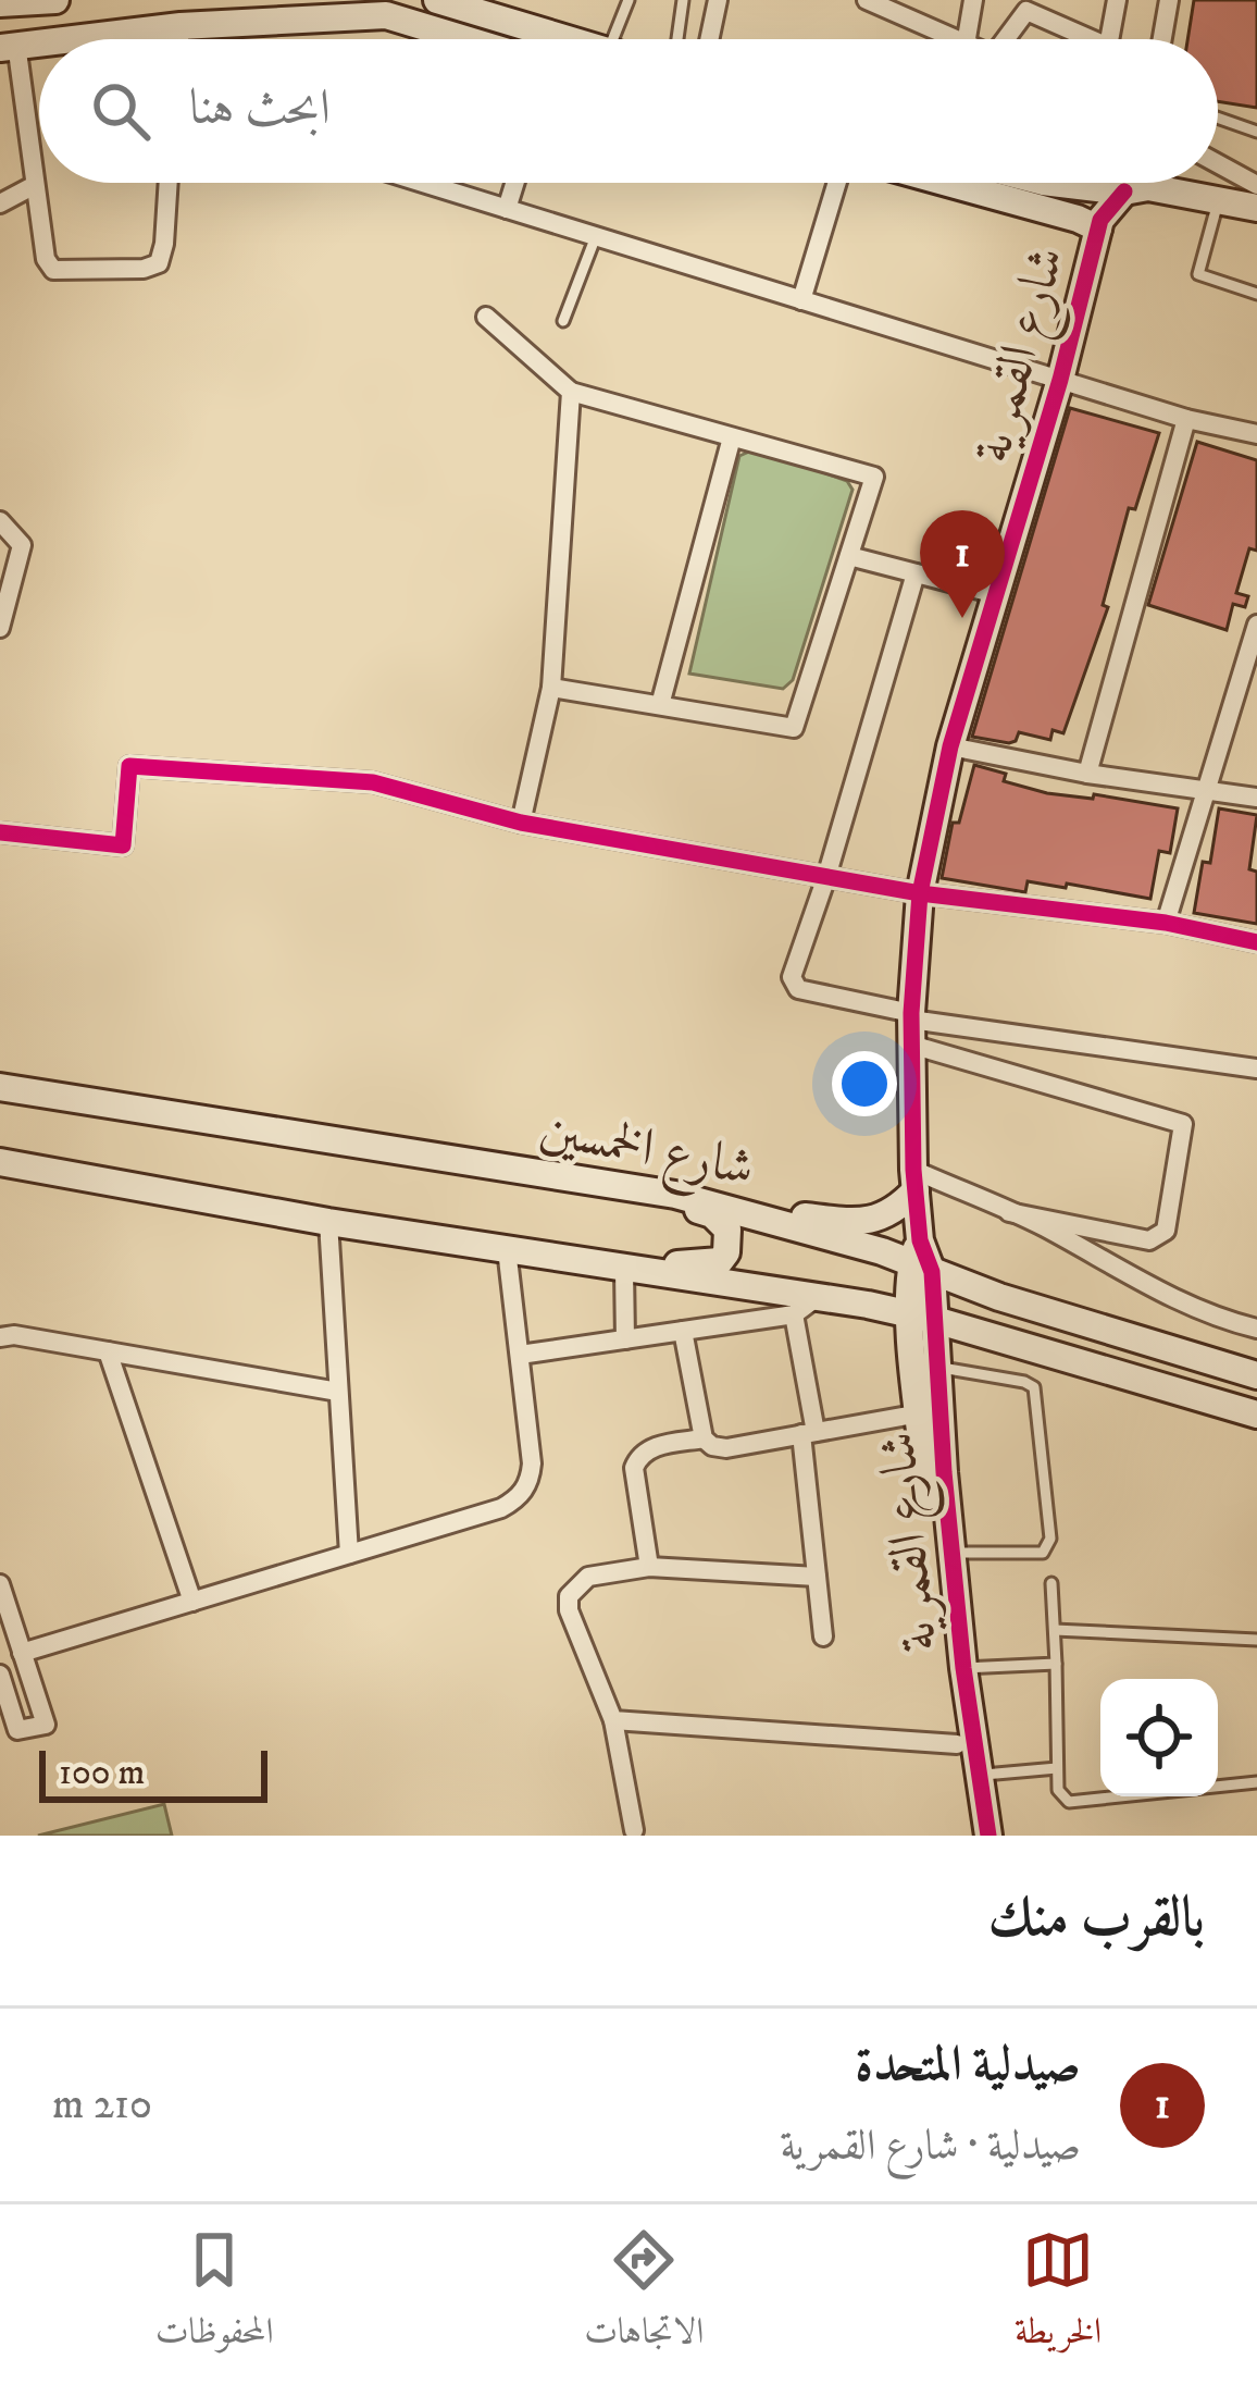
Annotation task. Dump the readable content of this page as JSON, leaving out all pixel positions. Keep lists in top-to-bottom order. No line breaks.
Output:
{"streets":{"street":["شارع القمرية","شارع الخمسين"]},"crossings":[["شارع القمرية","شارع الخمسين"]],"scale_bar":"100 m","page":{"search":"ابحث هنا","pins":"1","scale":"100 m","heading":"بالقرب منك","list":[{"mark":"1","name":"صيدلية المتحدة","note":"صيدلية · شارع القمرية","value":"210 m"}],"nav":["الخريطة","الاتجاهات","المحفوظات"]}}
